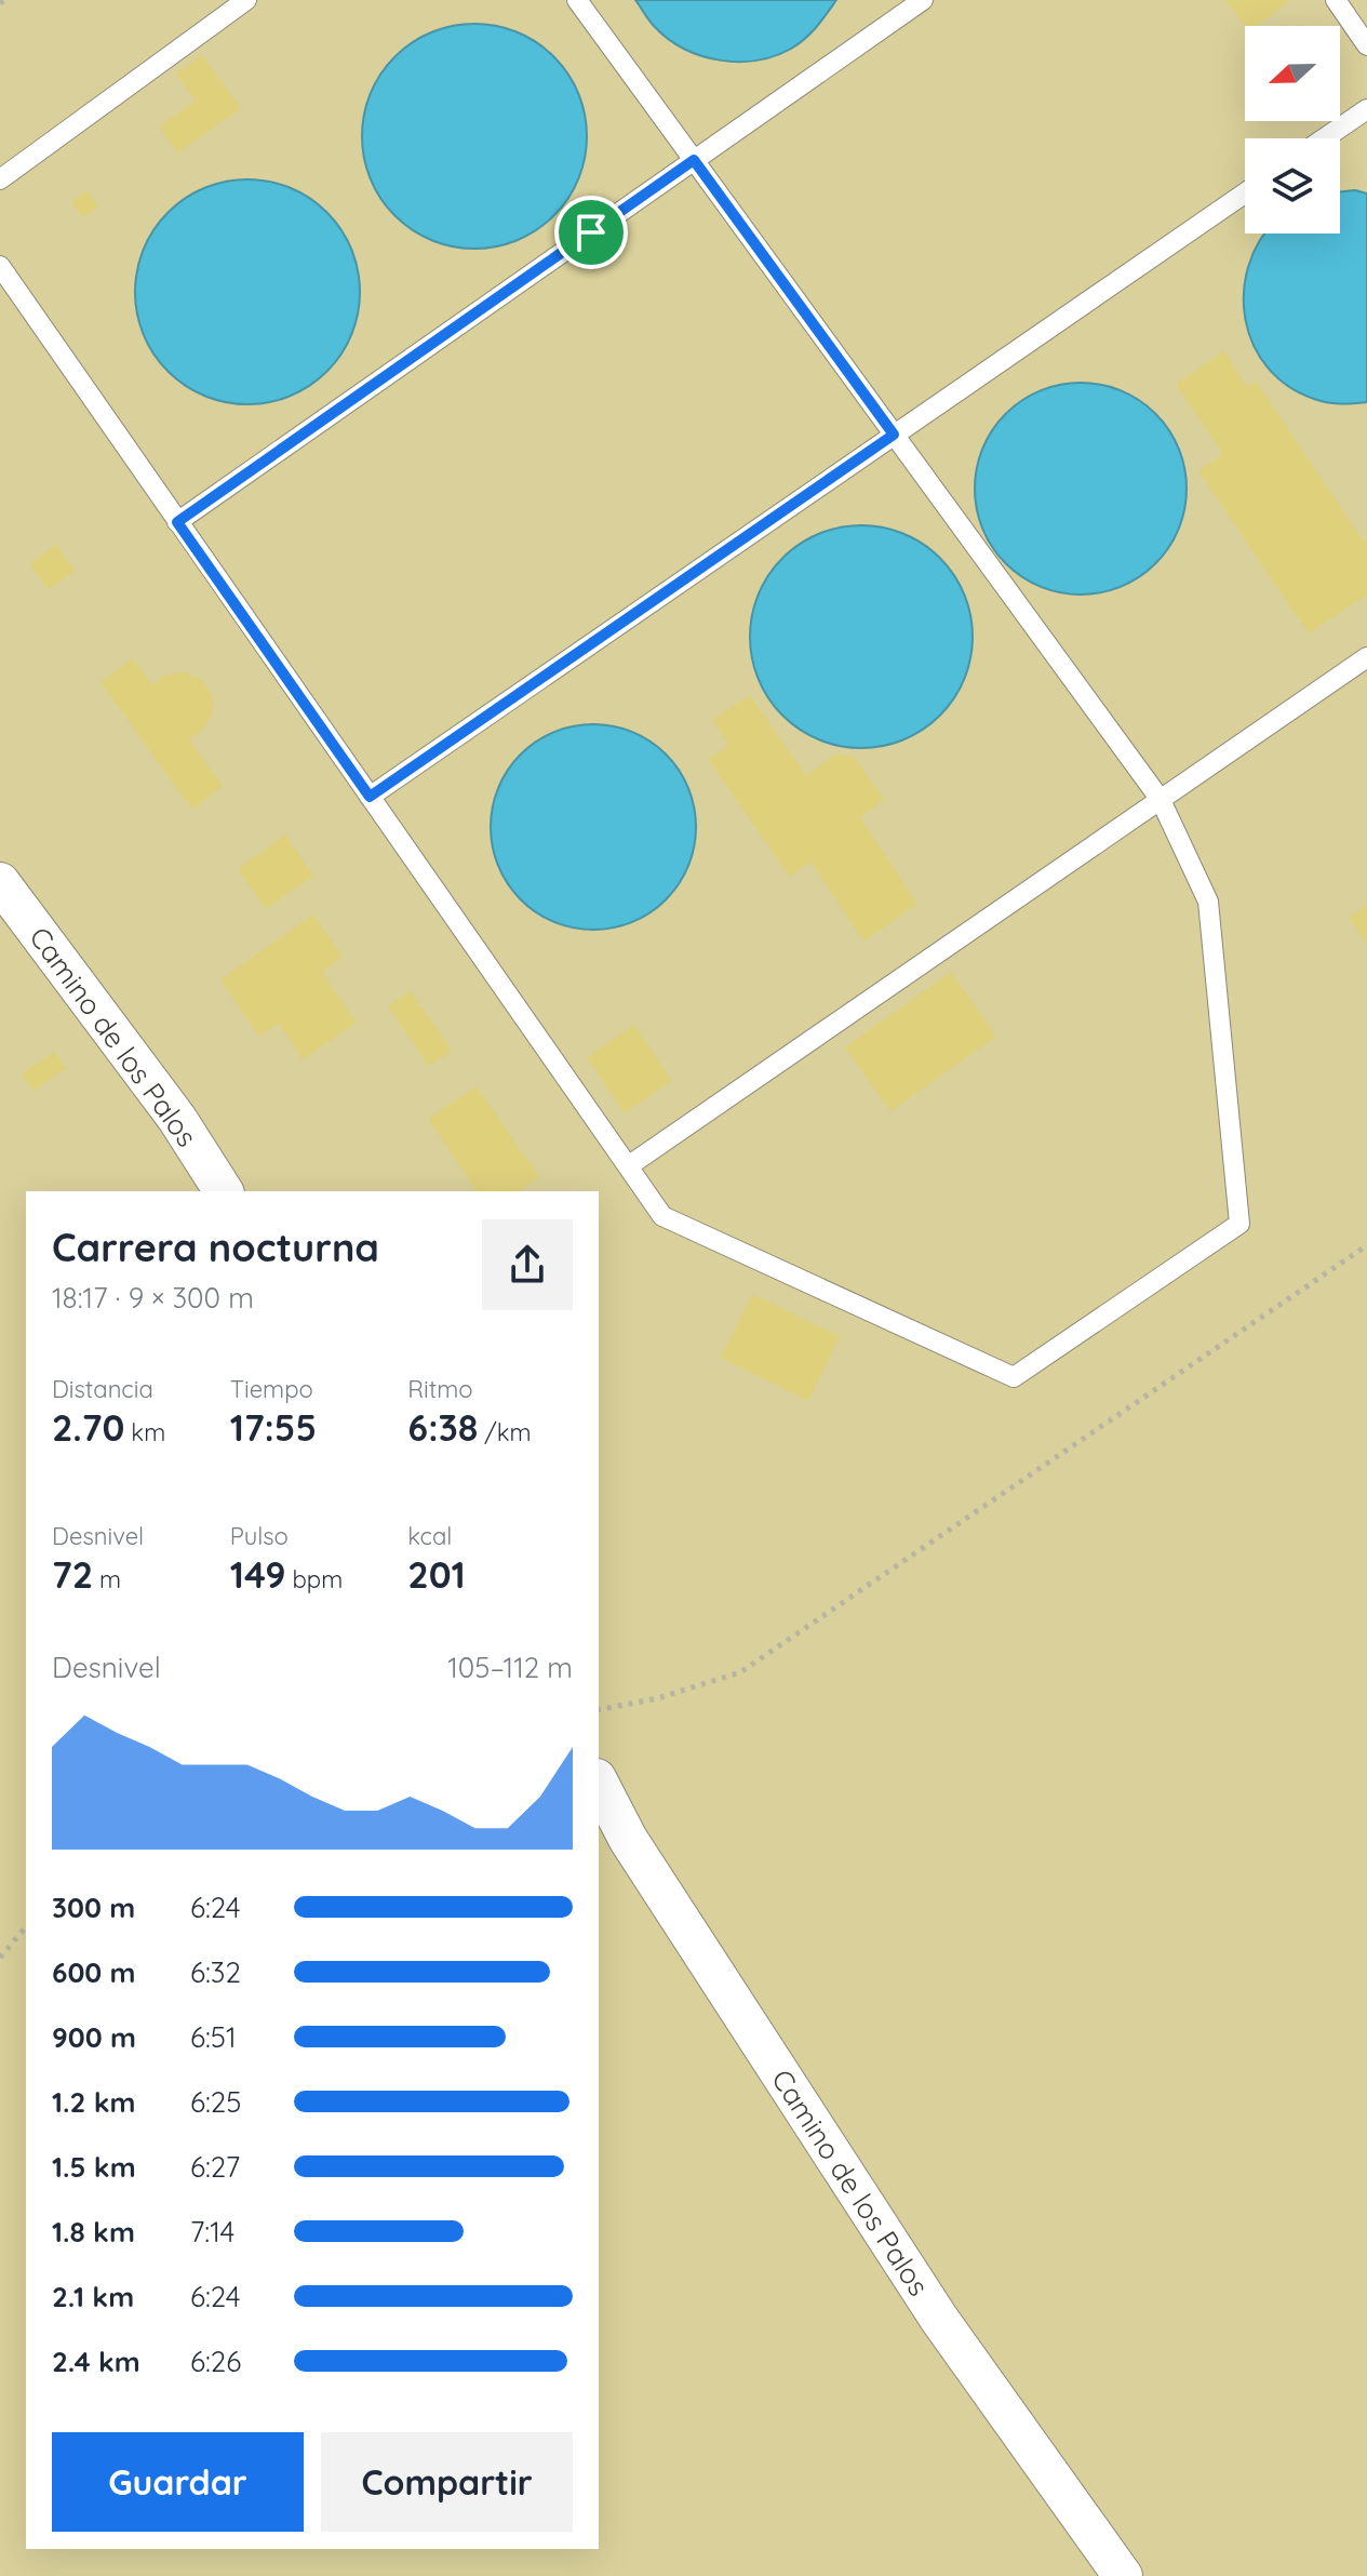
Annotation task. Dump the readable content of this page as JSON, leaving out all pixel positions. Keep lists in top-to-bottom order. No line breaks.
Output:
{"streets":{"street":["Camino de los Palos"]},"north":"left","page":{"heading":["Carrera nocturna","18:17 · 9 × 300 m"],"stats":[["Distancia","2.70 km"],["Tiempo","17:55"],["Ritmo","6:38 /km"],["Desnivel","72 m"],["Pulso","149 bpm"],["kcal","201"]],"chart":["Desnivel","105–112 m"],"list":[{"name":"300 m","note":"6:24"},{"name":"600 m","note":"6:32"},{"name":"900 m","note":"6:51"},{"name":"1.2 km","note":"6:25"},{"name":"1.5 km","note":"6:27"},{"name":"1.8 km","note":"7:14"},{"name":"2.1 km","note":"6:24"},{"name":"2.4 km","note":"6:26"}],"buttons":["Guardar","Compartir"]}}
